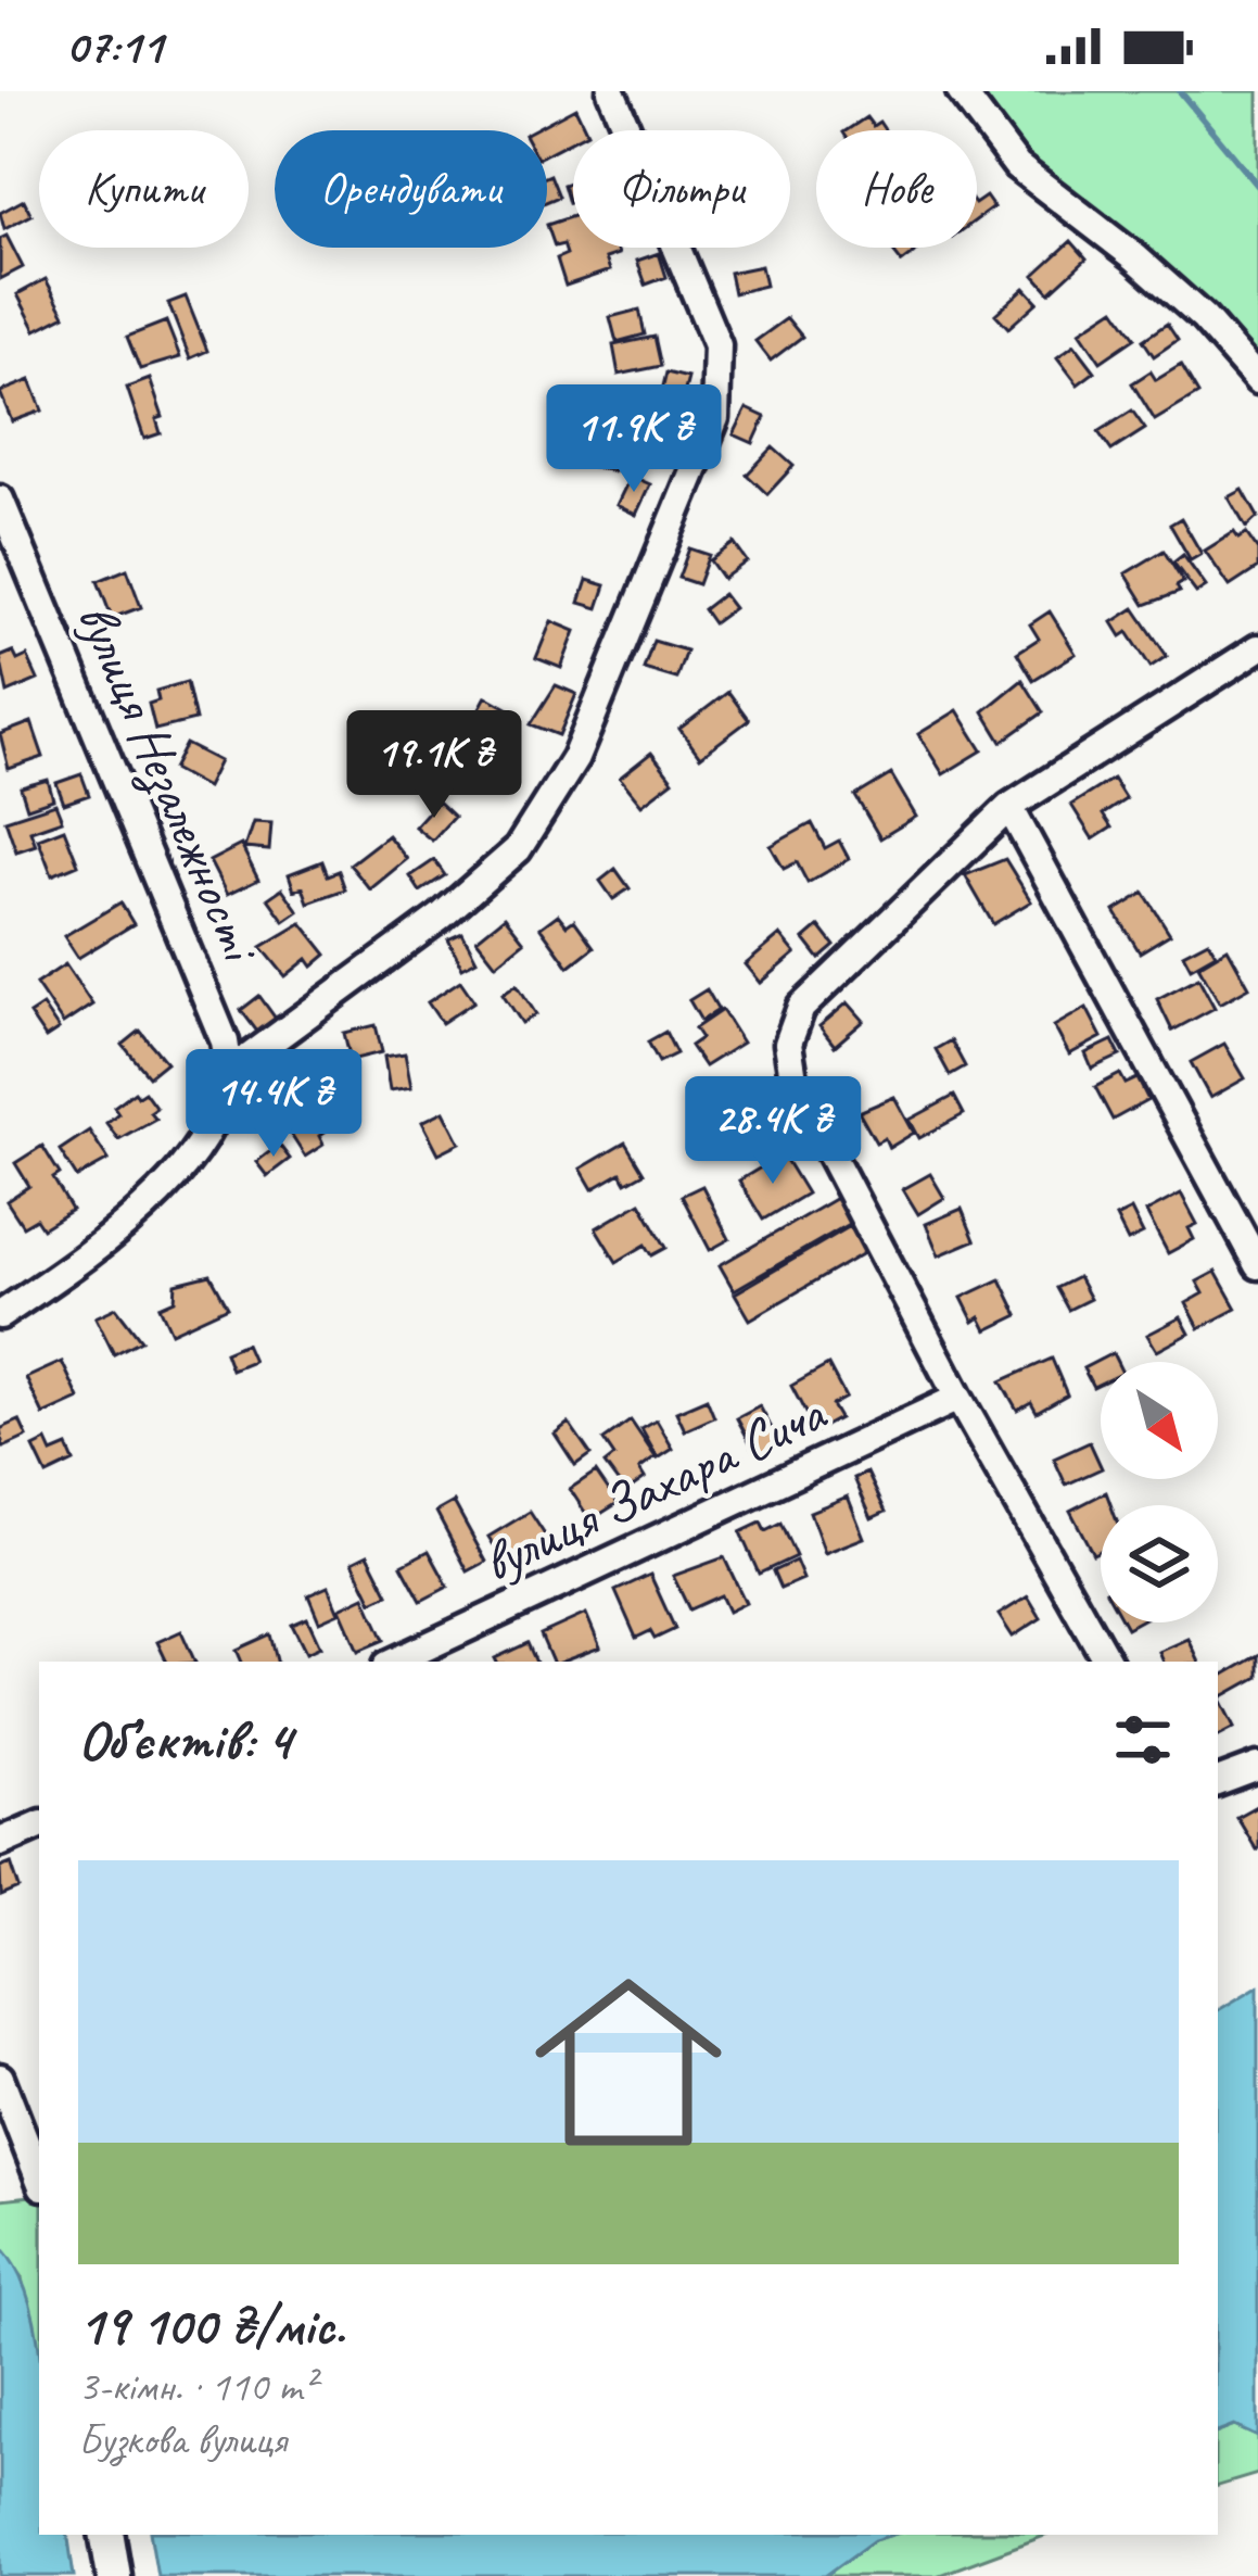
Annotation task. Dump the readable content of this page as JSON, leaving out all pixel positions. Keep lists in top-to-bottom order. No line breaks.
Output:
{"streets":{"street":["вулиця Незалежності","вулиця Захара Сича"]},"north":"bottom right","page":{"status":"07:11","chip":["Купити","Орендувати","Фільтри","Нове"],"price":["11.9K ₴","19.1K ₴","14.4K ₴","28.4K ₴"],"heading":"Об’єктів: 4","list":[{"name":"19 100 ₴/міс.","note":"3-кімн. · 110 m² · Бузкова вулиця"}]}}
